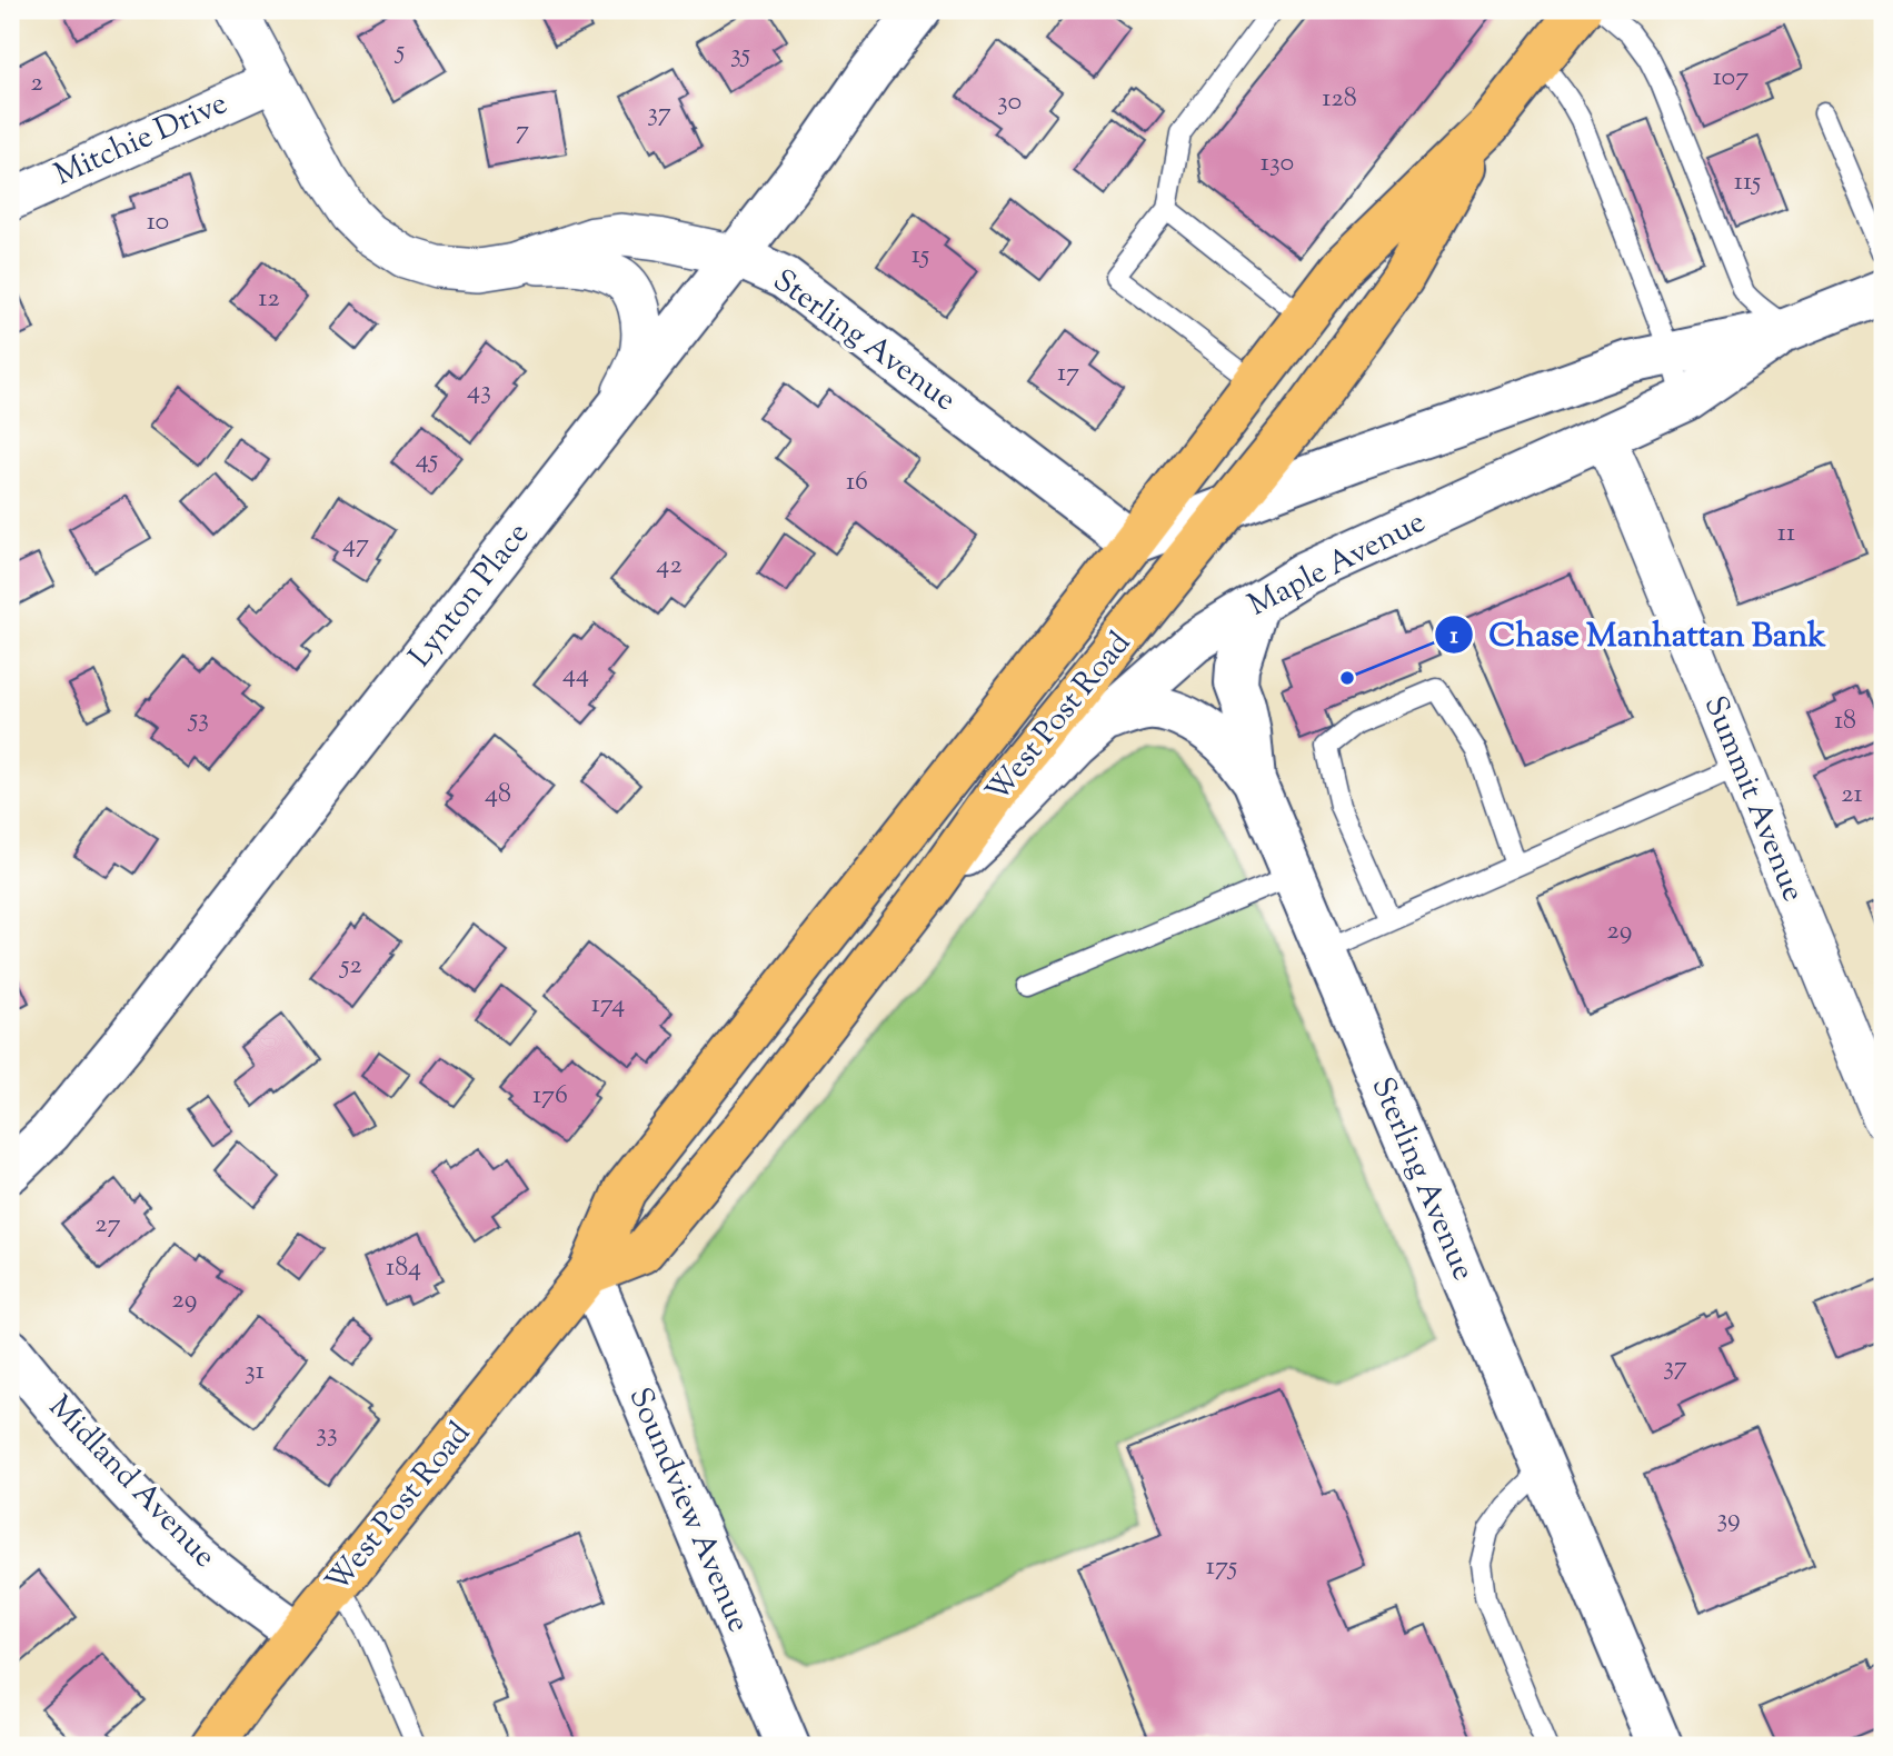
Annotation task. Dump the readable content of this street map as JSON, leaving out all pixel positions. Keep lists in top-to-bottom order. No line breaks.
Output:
{"streets":{"main road":["West Post Road"],"street":["Mitchie Drive","Sterling Avenue","Maple Avenue","Lynton Place","Summit Avenue","Midland Avenue","Soundview Avenue"]},"crossings":[["Mitchie Drive","Sterling Avenue"],["Sterling Avenue","Maple Avenue"],["Sterling Avenue","Lynton Place"],["Sterling Avenue","West Post Road"],["Maple Avenue","West Post Road"],["Maple Avenue","Summit Avenue"],["West Post Road","Midland Avenue"],["West Post Road","Soundview Avenue"]],"places":["Chase Manhattan Bank"],"house_numbers":["5","35","107","2","128","30","37","7","130","115","10","15","12","17","43","45","16","11","47","42","44","53","18","48","21","29","52","174","176","27","184","29","37","31","33","39","175"]}
